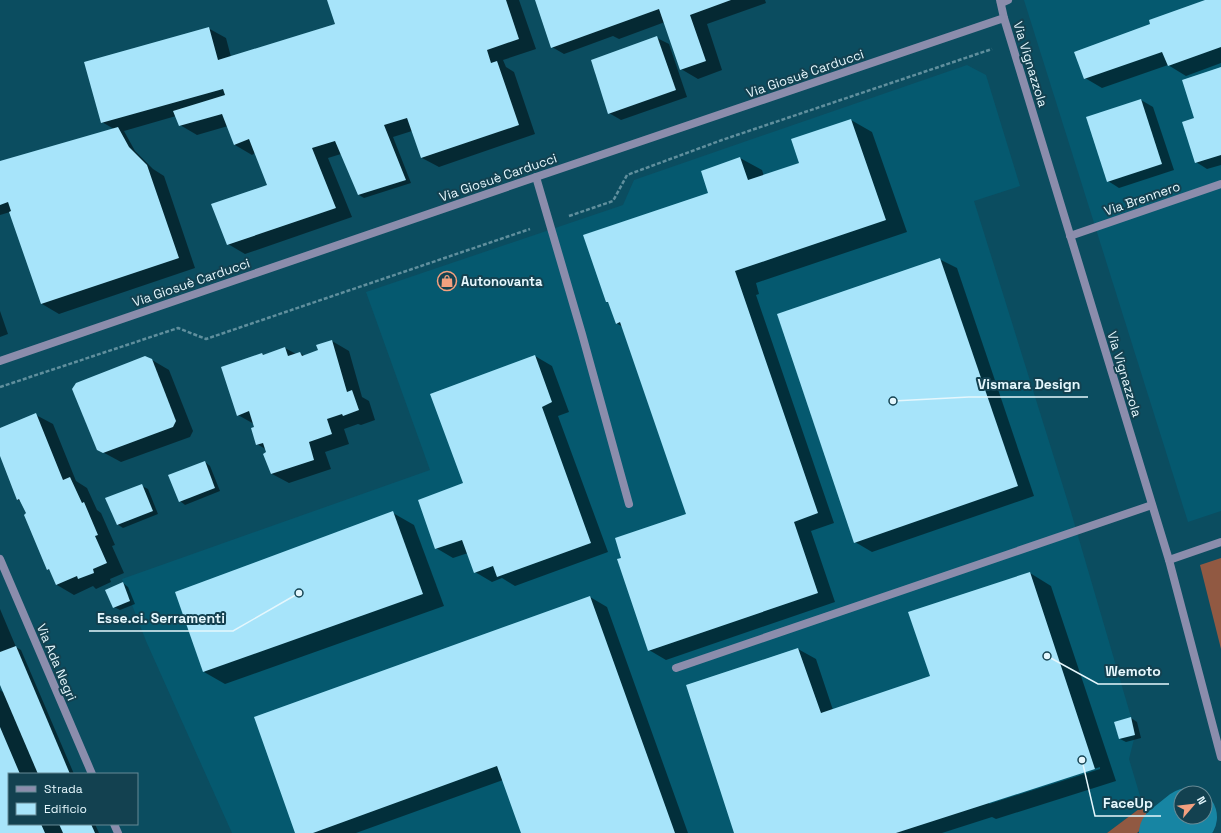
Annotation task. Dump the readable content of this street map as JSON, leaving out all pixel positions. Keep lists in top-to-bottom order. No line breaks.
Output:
{"streets":{"street":["Via Vignazzola","Via Giosuè Carducci","Via Brennero","Via Ada Negri"]},"crossings":[["Via Vignazzola","Via Giosuè Carducci"],["Via Vignazzola","Via Brennero"]],"places":{"shop":["Autonovanta"],"other":["Vismara Design","Esse.ci. Serramenti","Wemoto","FaceUp"]},"legend":["Strada","Edificio"],"north":"top right"}
